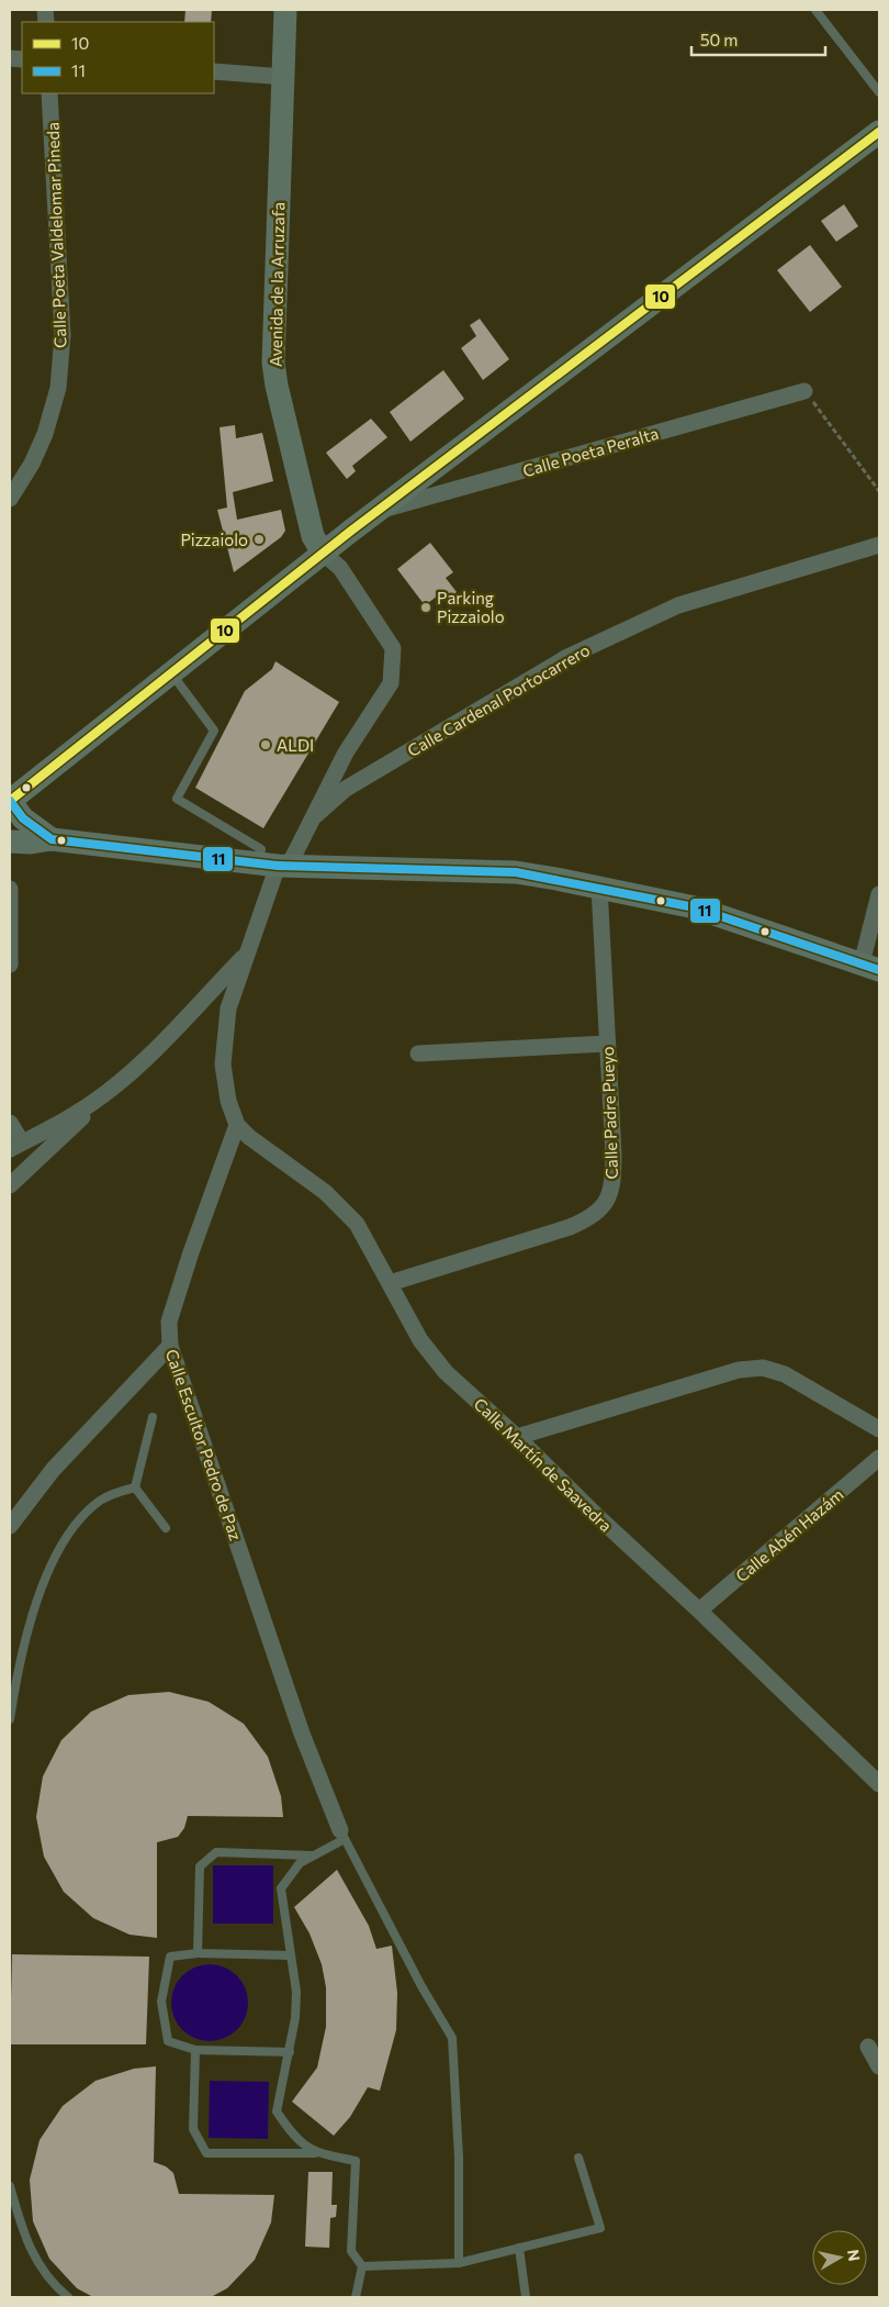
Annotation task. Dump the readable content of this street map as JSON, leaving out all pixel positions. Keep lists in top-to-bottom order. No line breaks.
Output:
{"streets":{"street":["Calle Poeta Valdelomar Pineda","Avenida de la Arruzafa","Calle Poeta Peralta","Calle Cardenal Portocarrero","Calle Padre Pueyo","Calle Escultor Pedro de Paz","Calle Martín de Saavedra","Calle Abén Hazám"]},"crossings":[["Avenida de la Arruzafa","Calle Cardenal Portocarrero"],["Calle Padre Pueyo","Calle Martín de Saavedra"],["Calle Escultor Pedro de Paz","Calle Martín de Saavedra"],["Calle Martín de Saavedra","Calle Abén Hazám"]],"places":["Pizzaiolo","Parking Pizzaiolo","ALDI"],"lines":["transit line 10","transit line 11"],"legend":["10","11"],"scale_bar":"50 m","north":"right"}
